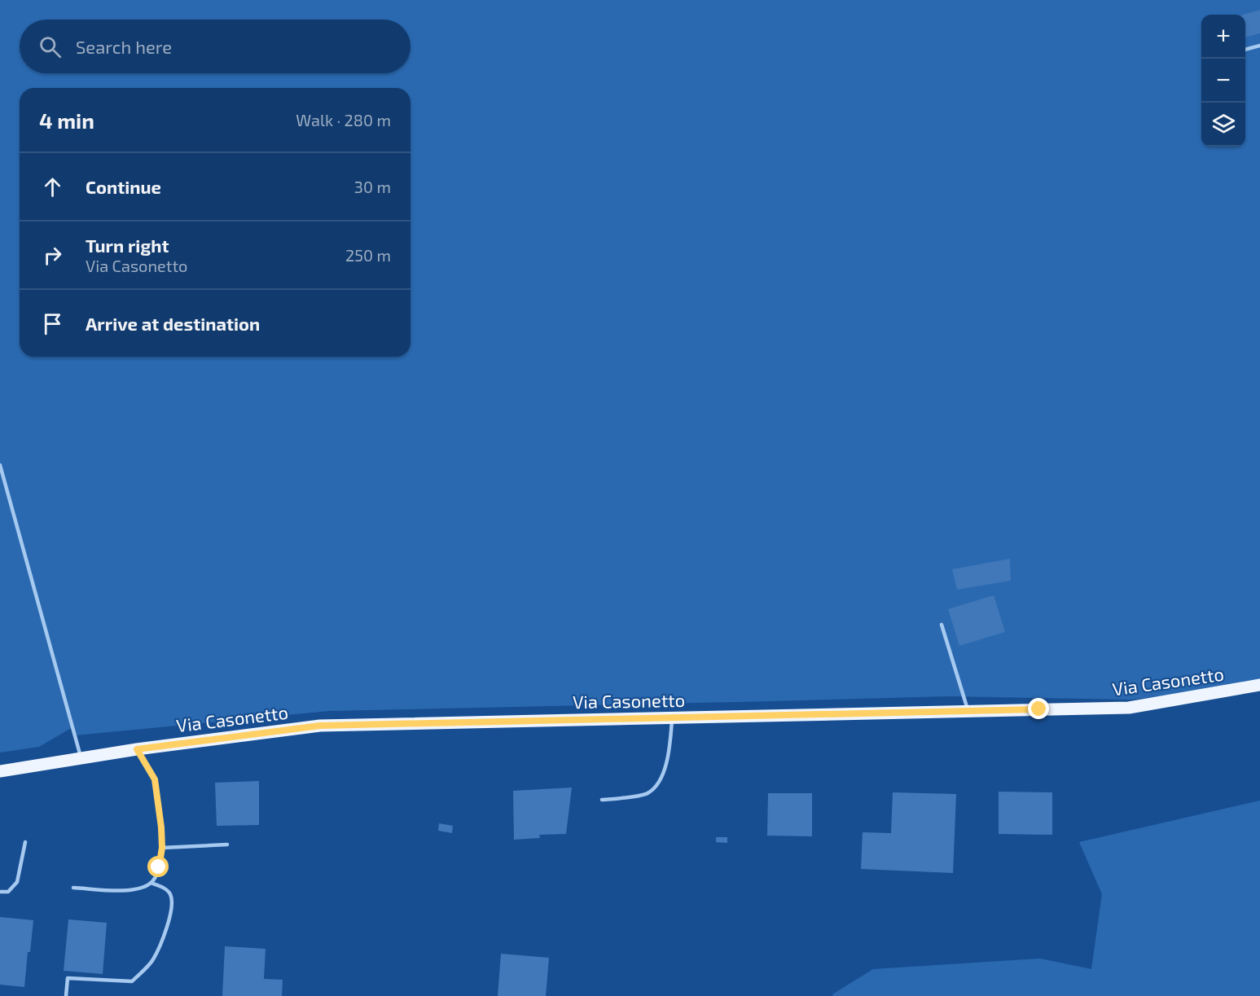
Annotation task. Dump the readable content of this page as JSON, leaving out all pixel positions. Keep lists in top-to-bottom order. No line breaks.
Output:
{"streets":{"main road":["Via Casonetto"]},"page":{"map_buttons":["+","−"],"search":"Search here","heading":["4 min","Walk · 280 m"],"list":[["Continue","30 m"],["Turn right","Via Casonetto","250 m"],"Arrive at destination"]}}
